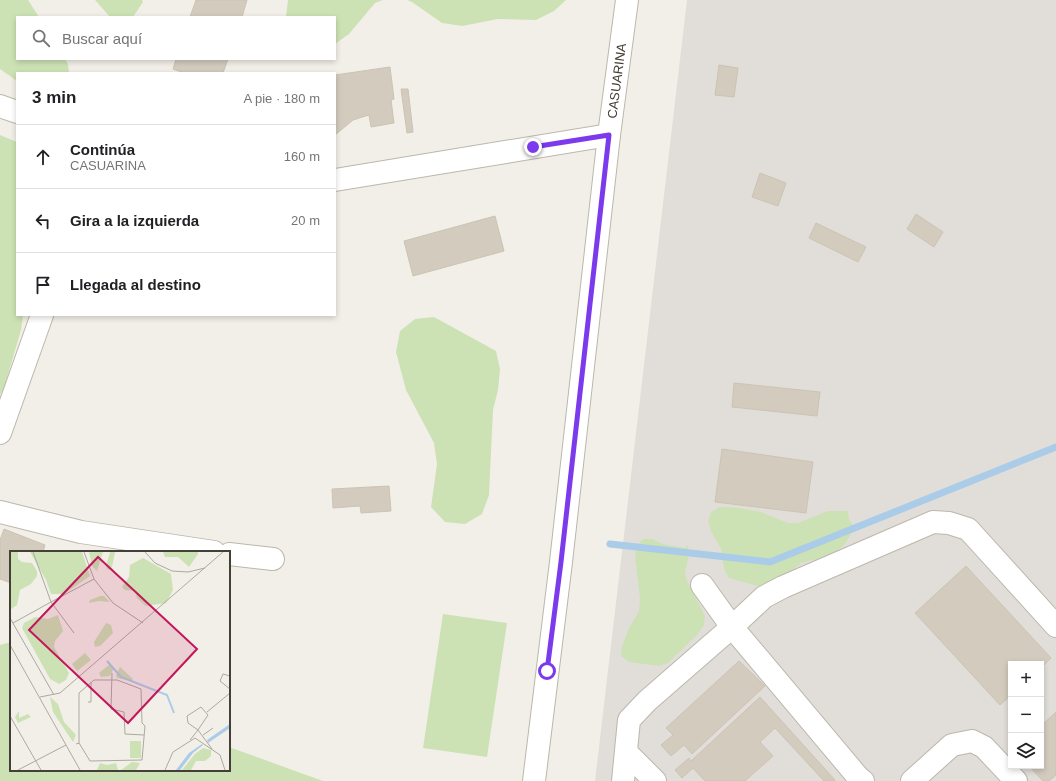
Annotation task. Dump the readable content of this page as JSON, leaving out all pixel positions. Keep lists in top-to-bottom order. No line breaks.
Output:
{"streets":{"street":["CASUARINA"]},"page":{"search":"Buscar aquí","heading":["3 min","A pie · 180 m"],"list":[["Continúa","CASUARINA","160 m"],["Gira a la izquierda","20 m"],"Llegada al destino"],"map_buttons":["+","−"]}}
